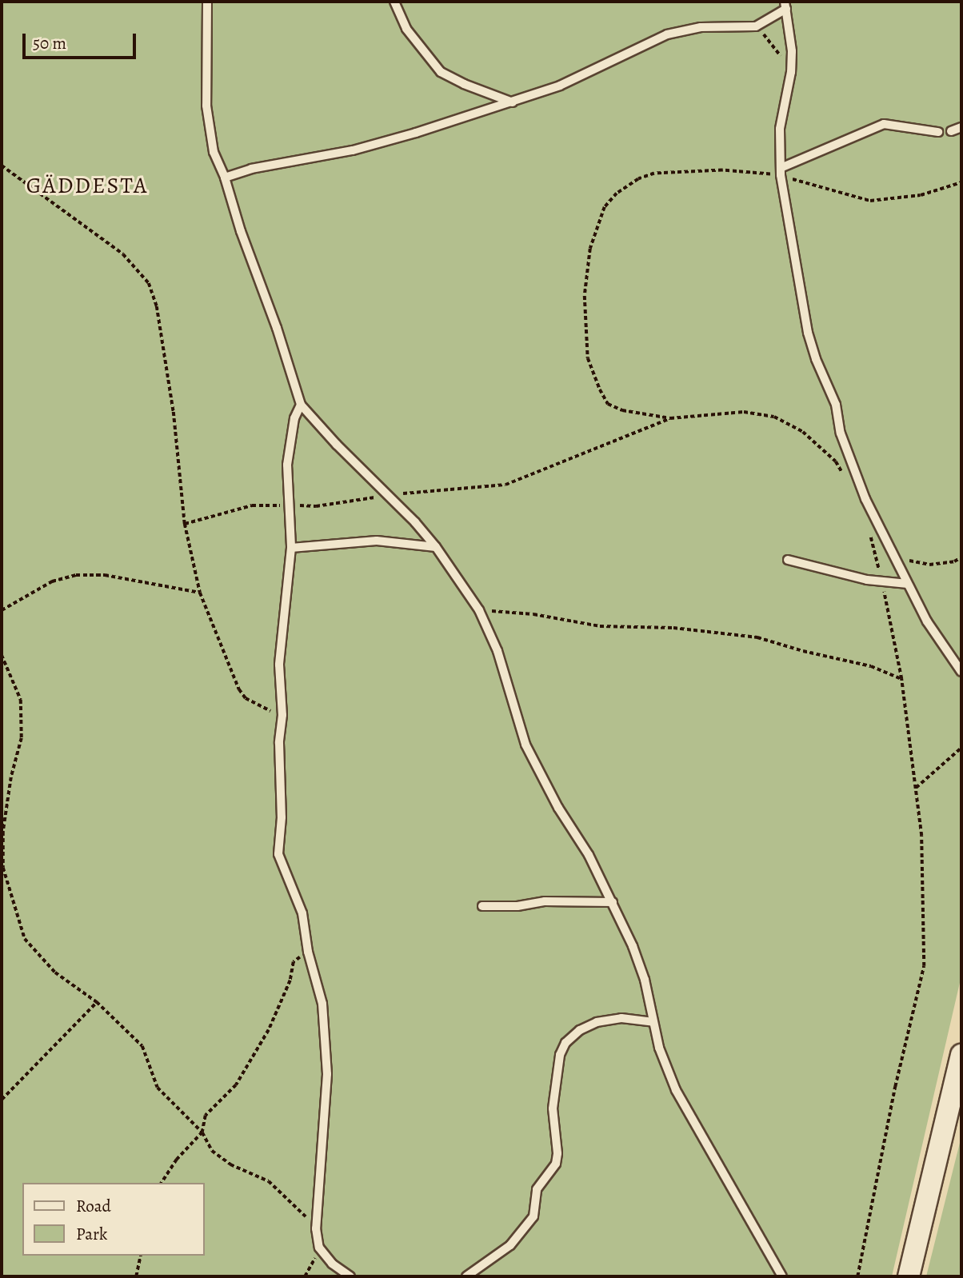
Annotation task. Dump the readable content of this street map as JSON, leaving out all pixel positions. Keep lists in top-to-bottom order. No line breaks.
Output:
{"districts":["GÄDDESTA"],"legend":["Road","Park"],"scale_bar":"50 m"}
